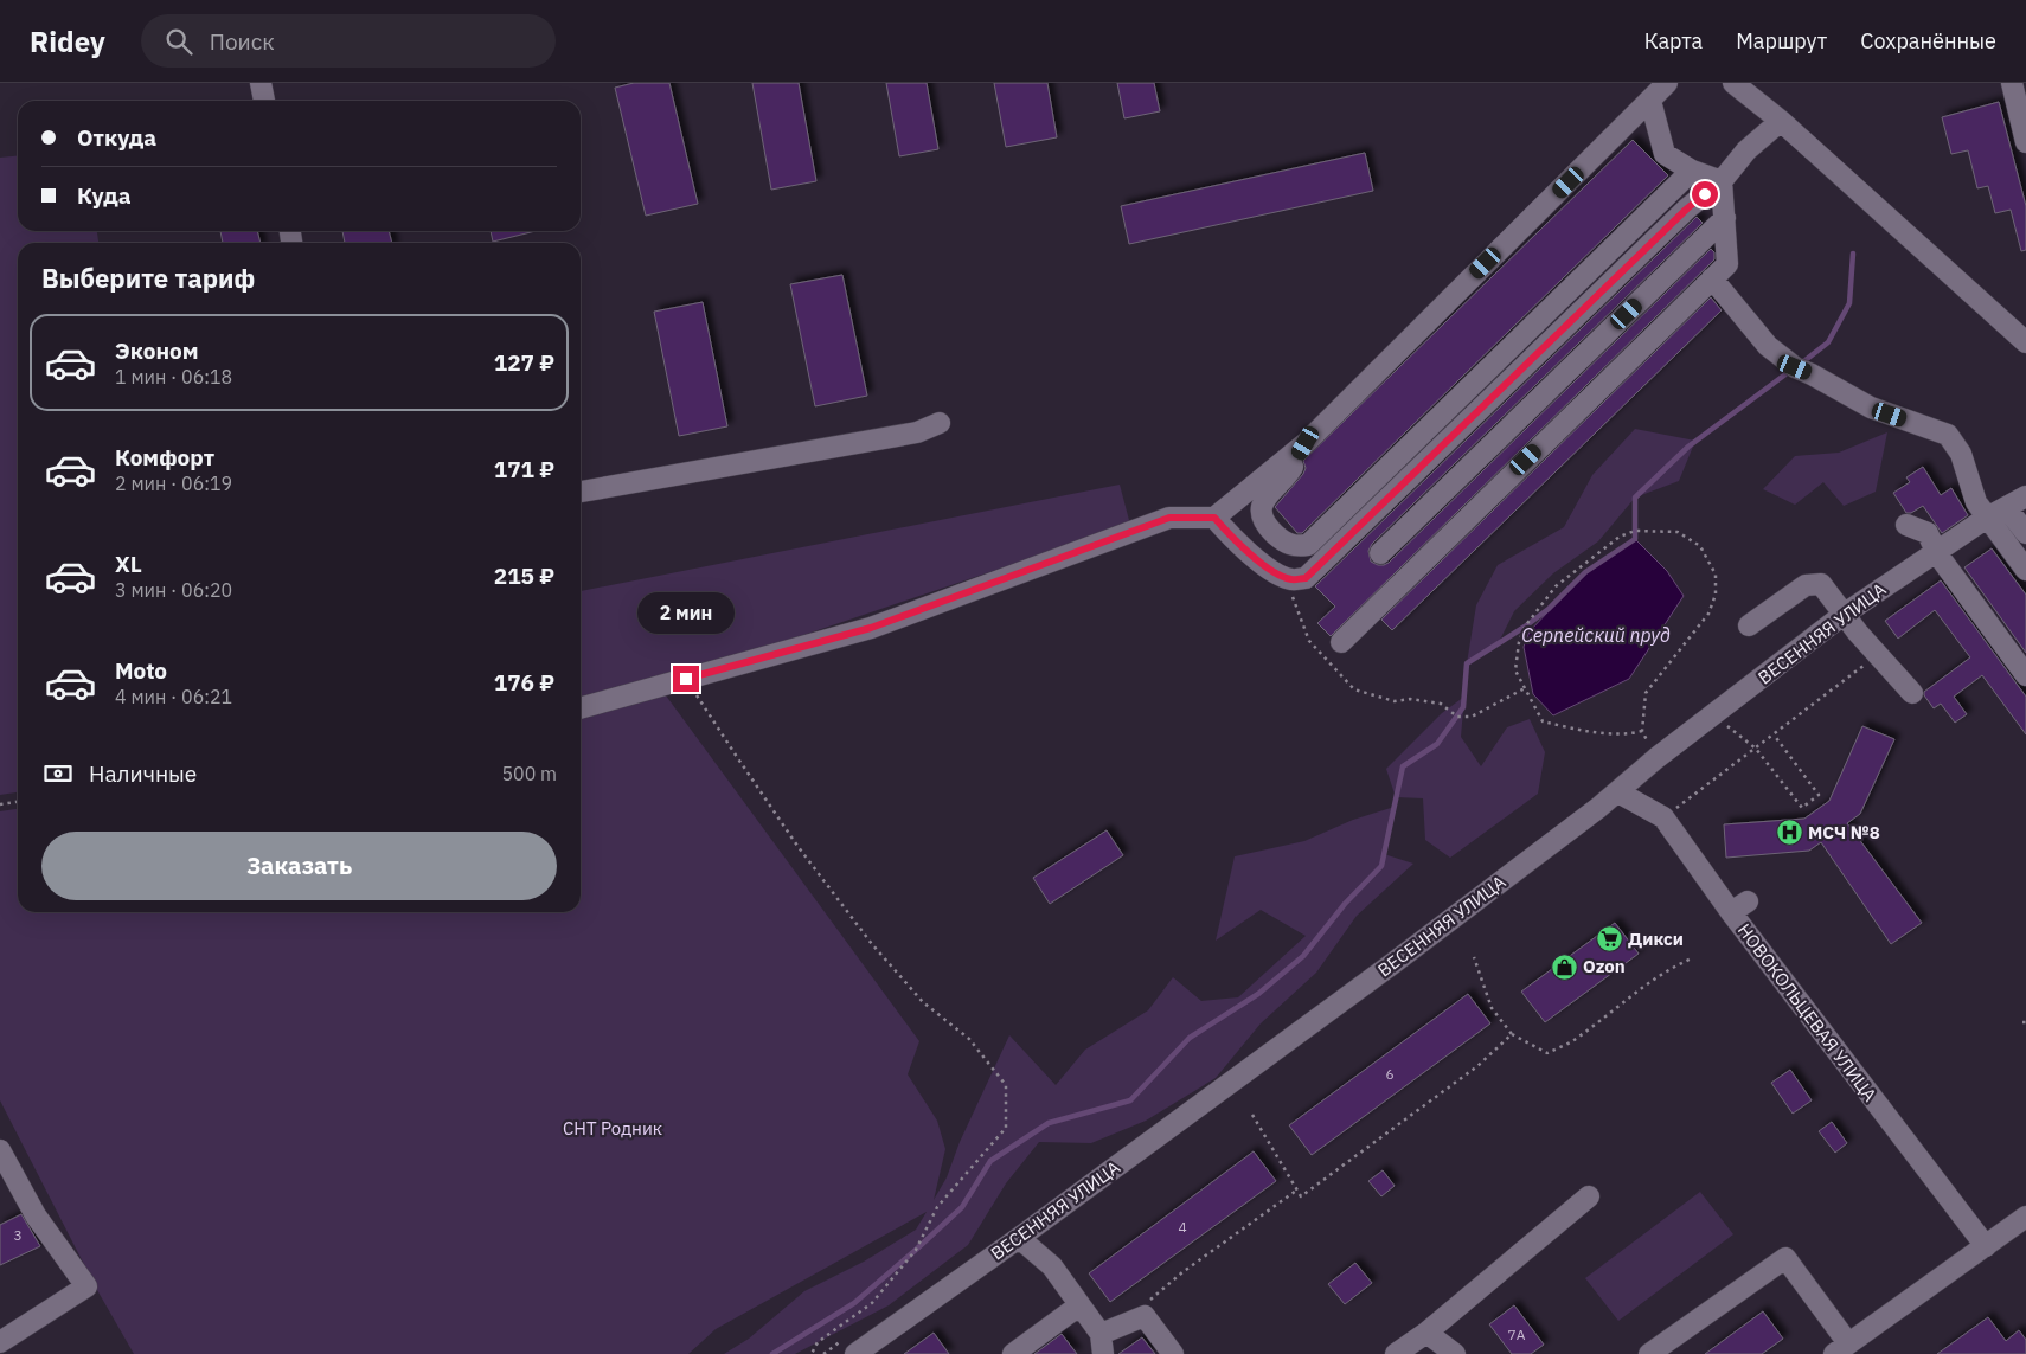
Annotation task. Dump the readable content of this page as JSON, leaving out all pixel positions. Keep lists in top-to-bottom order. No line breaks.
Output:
{"streets":{"street":["ВЕСЕННЯЯ УЛИЦА","НОВОКОЛЬЦЕВАЯ УЛИЦА"]},"crossings":[["ВЕСЕННЯЯ УЛИЦА","НОВОКОЛЬЦЕВАЯ УЛИЦА"]],"water":["Серпейский пруд"],"parks":["СНТ Родник"],"places":{"hospital":["МСЧ №8"],"supermarket":["Дикси"],"shop":["Ozon"]},"house_numbers":["6","4","3","7А"],"page":{"header":"Ridey","search":"Поиск","nav":["Карта","Маршрут","Сохранённые"],"banner":["Откуда","Куда"],"heading":"Выберите тариф","list":[{"name":"Эконом","note":"1 мин · 06:18","value":"127 ₽"},{"name":"Комфорт","note":"2 мин · 06:19","value":"171 ₽"},{"name":"XL","note":"3 мин · 06:20","value":"215 ₽"},{"name":"Moto","note":"4 мин · 06:21","value":"176 ₽"}],"bubble":"2 мин","pay":["Наличные","500 m"],"buttons":"Заказать"}}
